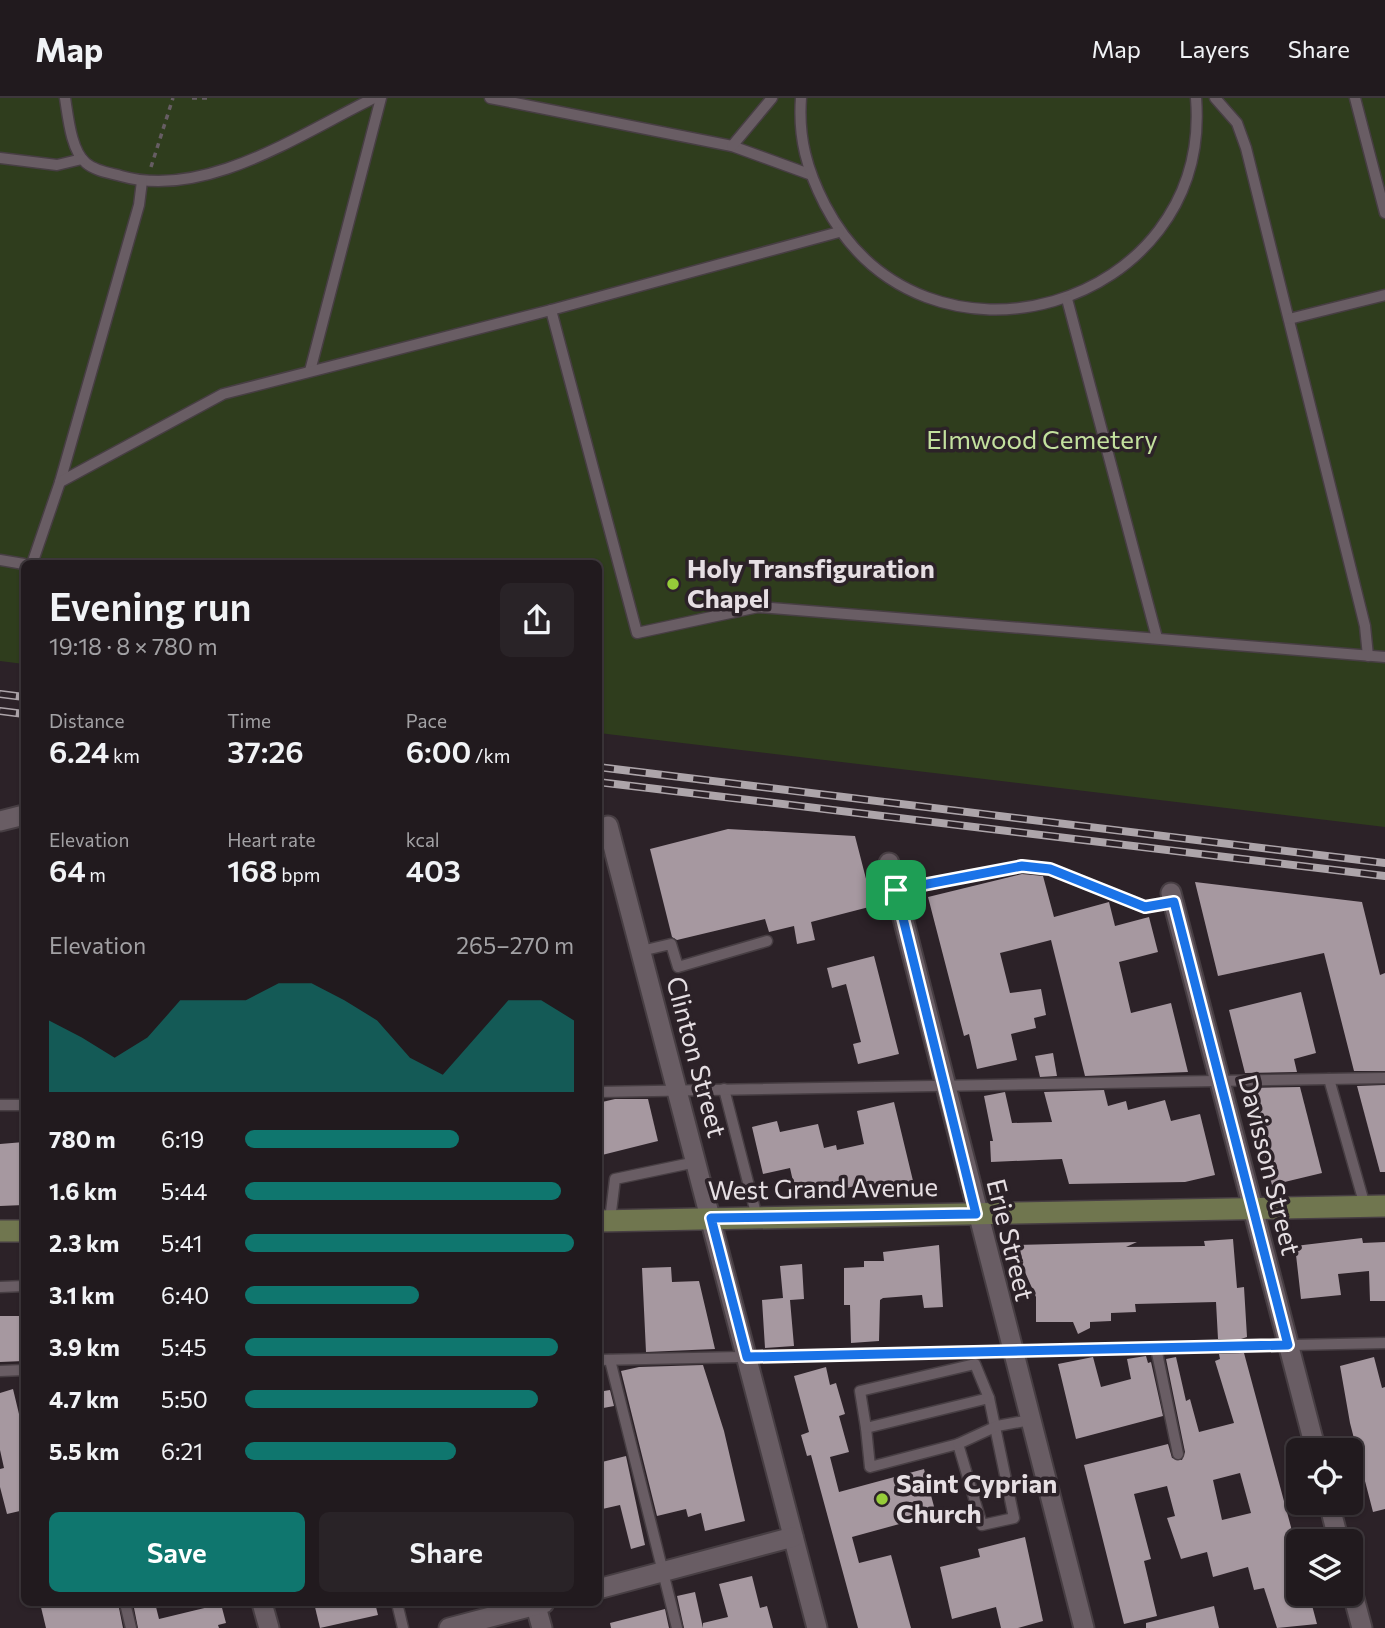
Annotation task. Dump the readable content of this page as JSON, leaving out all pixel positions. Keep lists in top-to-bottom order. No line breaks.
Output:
{"streets":{"main road":["West Grand Avenue"],"street":["Clinton Street","Davisson Street","Erie Street"]},"crossings":[["Clinton Street","West Grand Avenue"],["Davisson Street","West Grand Avenue"],["West Grand Avenue","Erie Street"]],"parks":["Elmwood Cemetery"],"places":["Holy Transfiguration Chapel","Saint Cyprian Church"],"page":{"header":"Map","nav":["Map","Layers","Share"],"heading":["Evening run","19:18 · 8 × 780 m"],"stats":[["Distance","6.24 km"],["Time","37:26"],["Pace","6:00 /km"],["Elevation","64 m"],["Heart rate","168 bpm"],["kcal","403"]],"chart":["Elevation","265–270 m"],"list":[{"name":"780 m","note":"6:19"},{"name":"1.6 km","note":"5:44"},{"name":"2.3 km","note":"5:41"},{"name":"3.1 km","note":"6:40"},{"name":"3.9 km","note":"5:45"},{"name":"4.7 km","note":"5:50"},{"name":"5.5 km","note":"6:21"}],"buttons":["Save","Share"]}}
